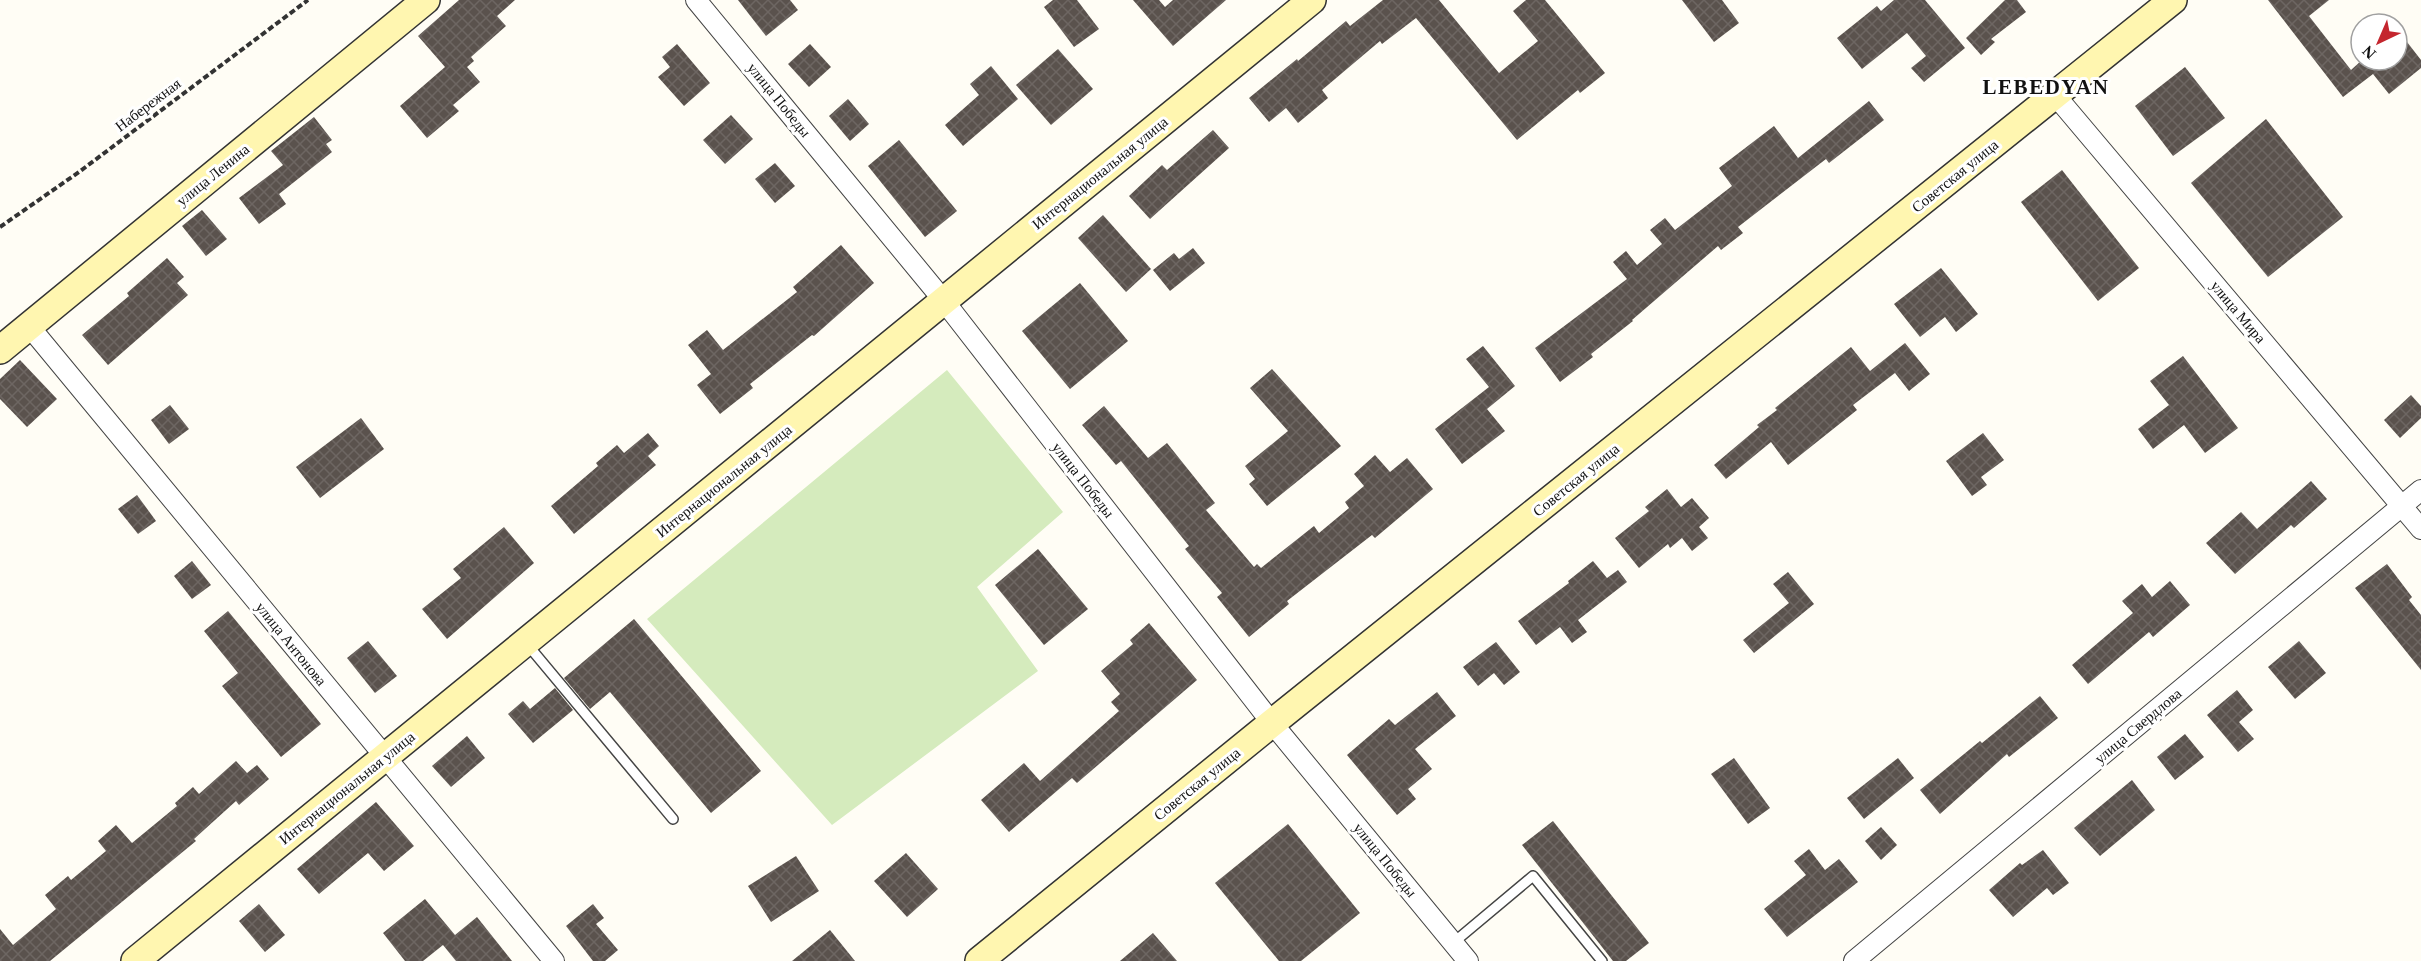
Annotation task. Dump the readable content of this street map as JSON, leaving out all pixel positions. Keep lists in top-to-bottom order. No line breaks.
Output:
{"streets":{"main road":["Интернациональная улица","улица Ленина","Советская улица"],"street":["улица Победы","улица Мира","улица Антонова","улица Свердлова"],"path":["Набережная"]},"crossings":[["улица Победы","Интернациональная улица"],["улица Победы","Советская улица"],["Интернациональная улица","улица Антонова"],["улица Ленина","улица Антонова"],["Советская улица","улица Мира"],["улица Мира","улица Свердлова"]],"districts":["LEBEDYAN"],"north":"bottom left"}
